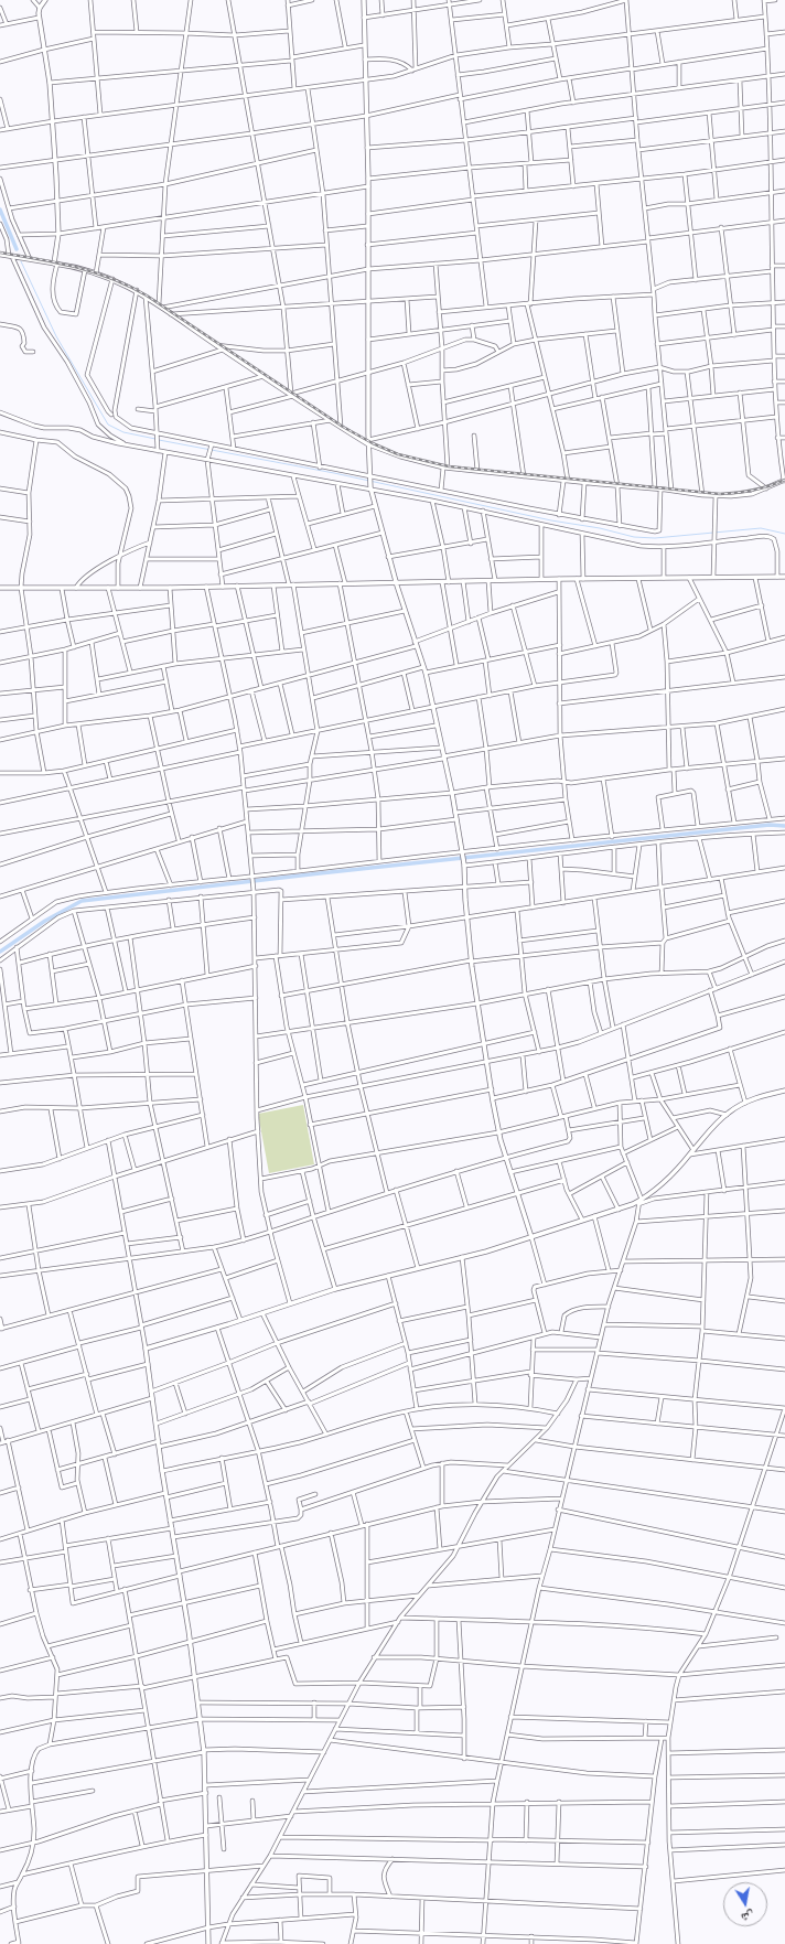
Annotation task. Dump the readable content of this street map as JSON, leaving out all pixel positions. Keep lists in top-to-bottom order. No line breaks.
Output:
{"north":"bottom"}
